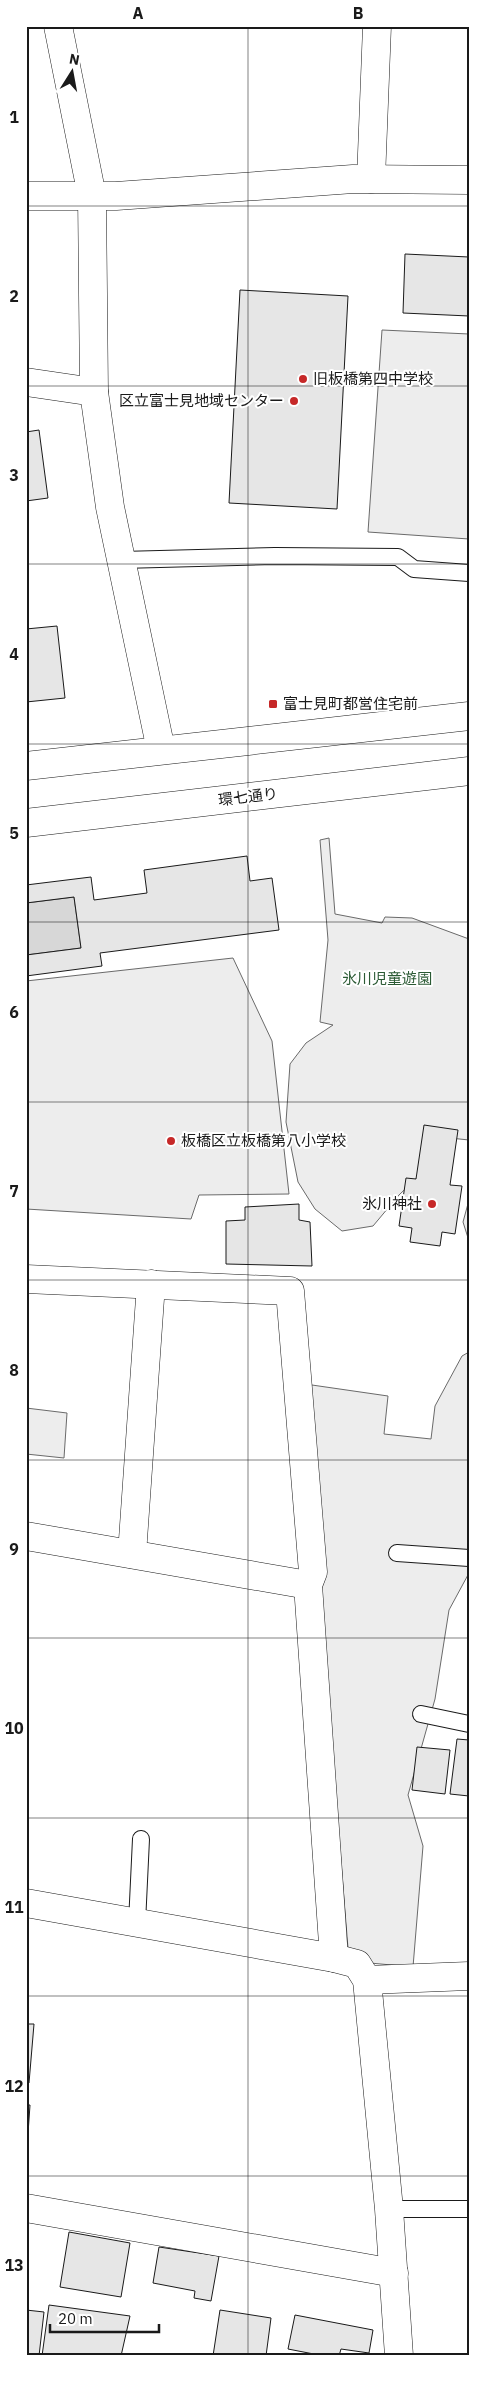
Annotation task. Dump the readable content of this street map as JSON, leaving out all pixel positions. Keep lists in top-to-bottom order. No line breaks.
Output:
{"streets":{"street":["環七通り"]},"parks":["氷川児童遊園"],"places":{"other":["旧板橋第四中学校","区立富士見地域センター","板橋区立板橋第八小学校","氷川神社"],"transit":["富士見町都営住宅前"]},"scale_bar":"20 m","north":"top","grid":{"columns":["A","B"],"rows":["1","2","3","4","5","6","7","8","9","10","11","12","13"]}}
